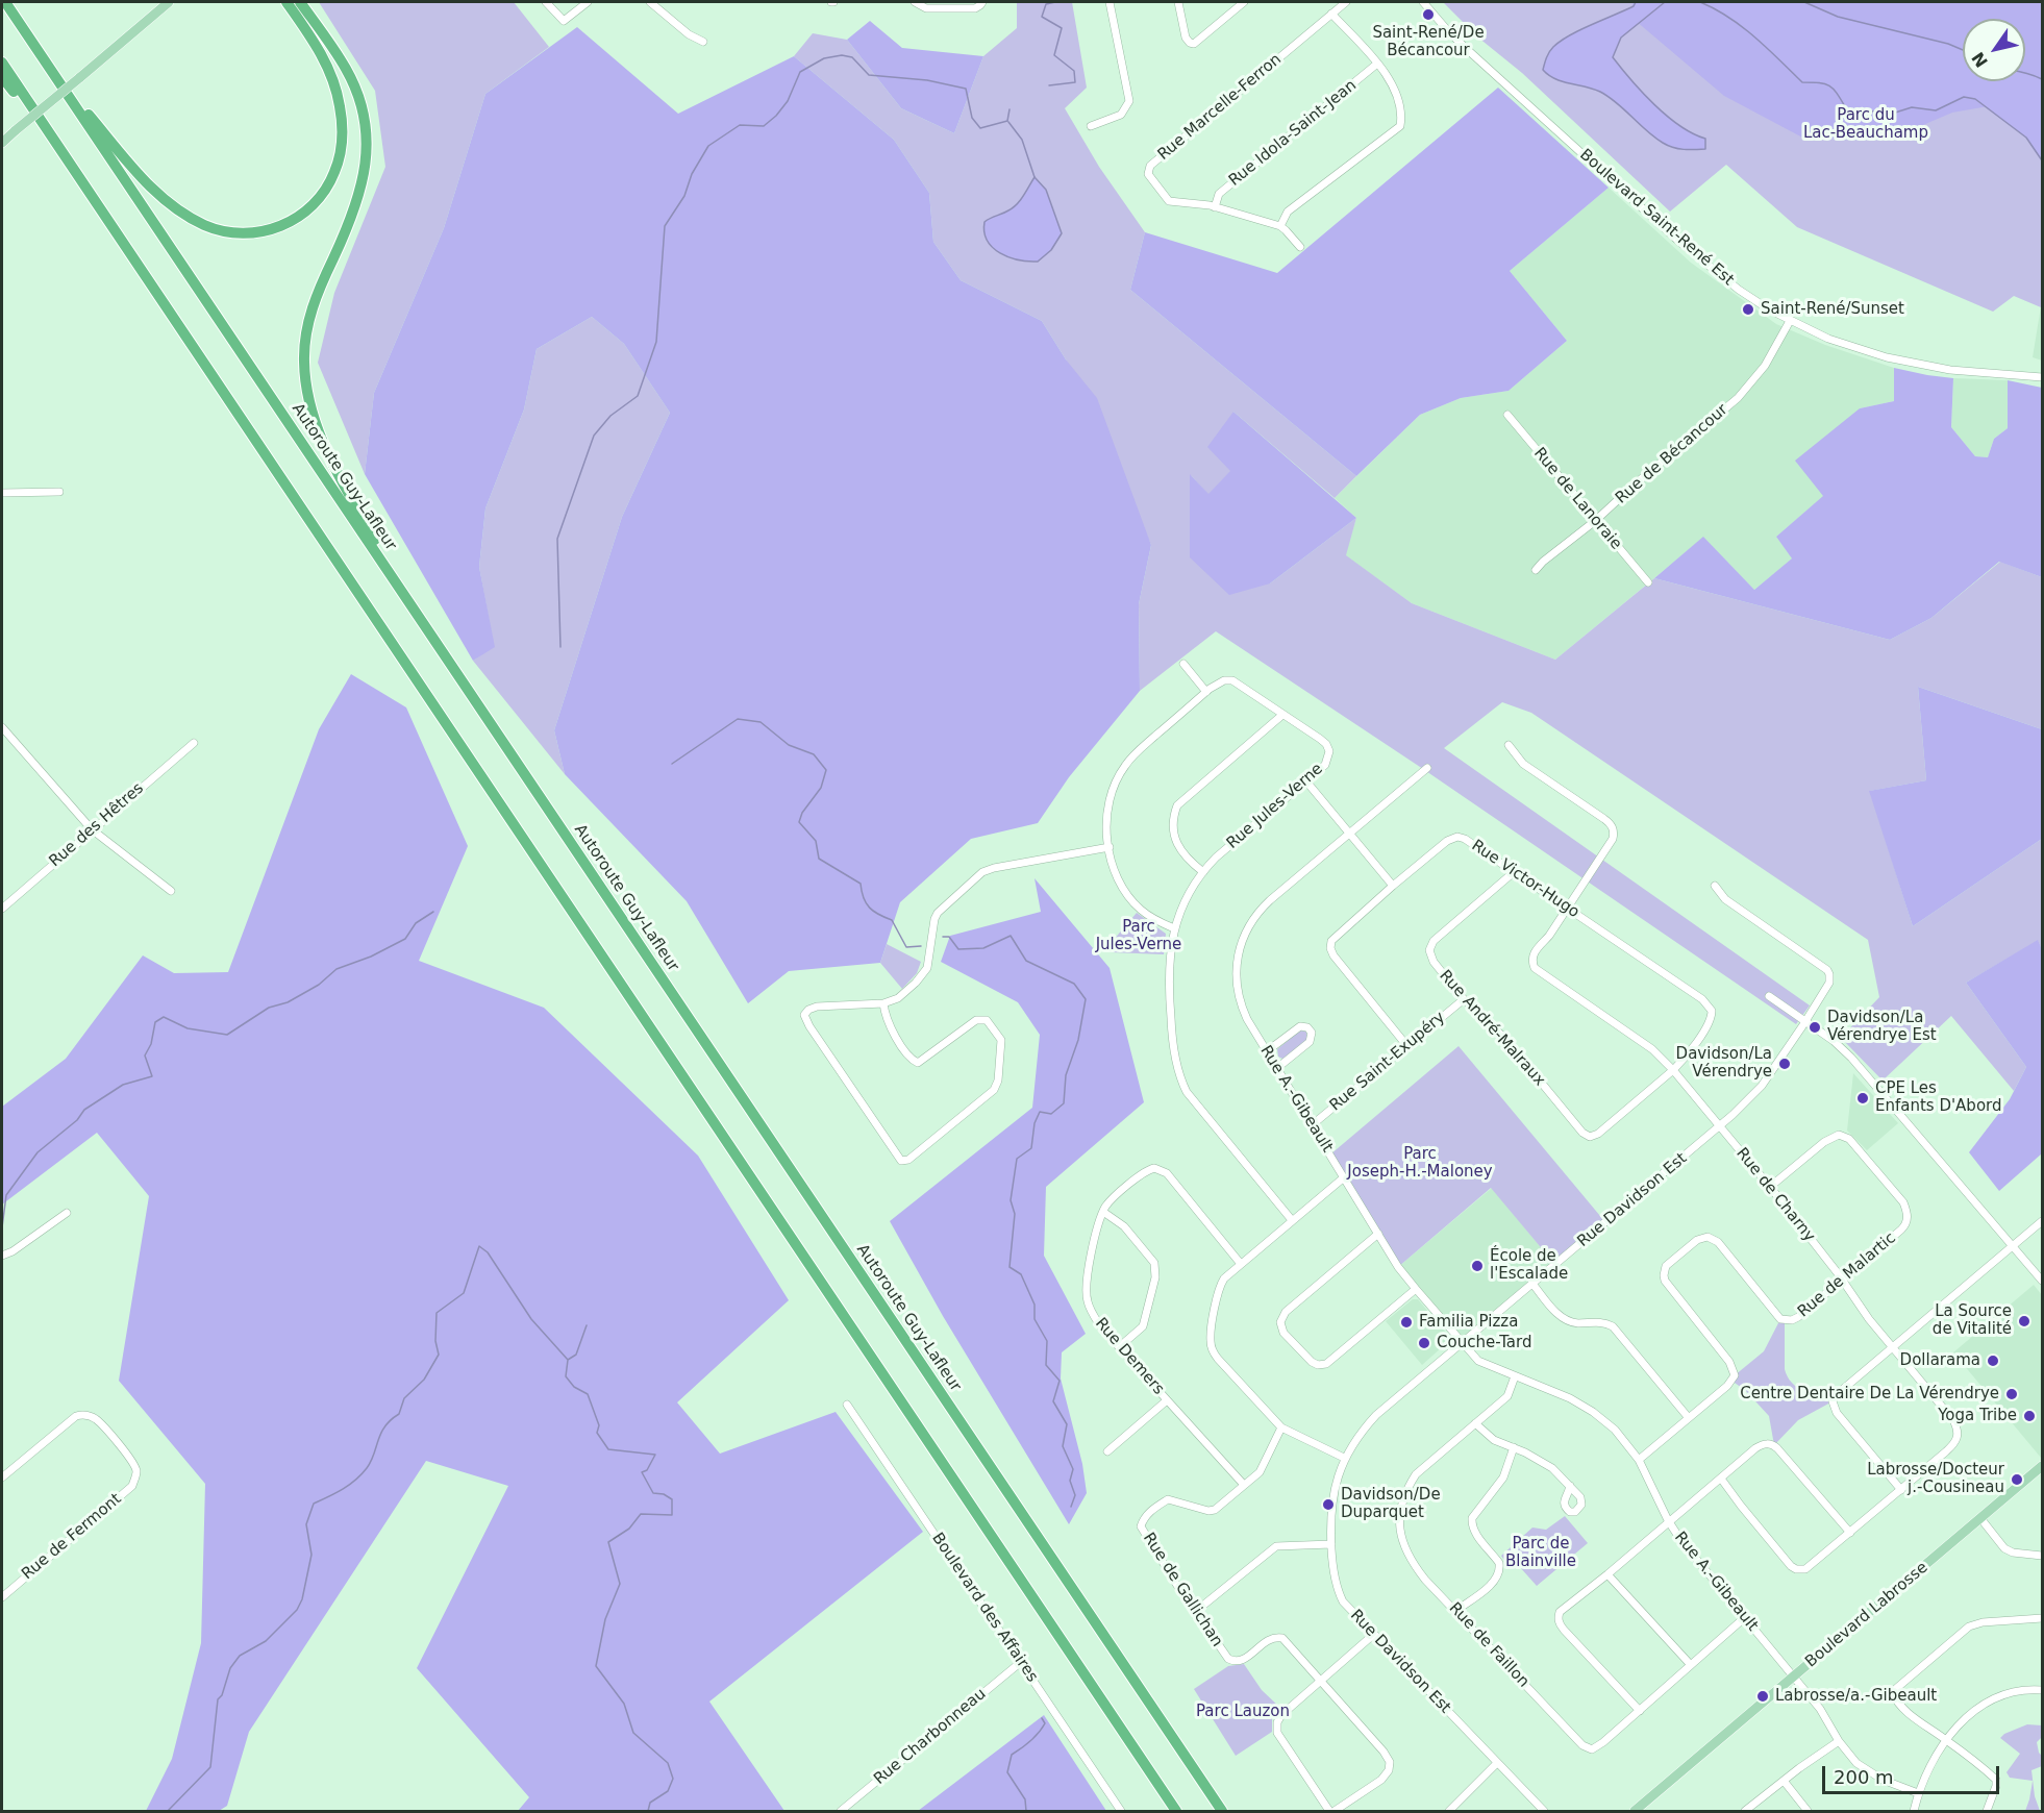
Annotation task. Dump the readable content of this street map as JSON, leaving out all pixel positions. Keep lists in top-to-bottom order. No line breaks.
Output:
{"streets":{"highway":["Autoroute Guy-Lafleur"],"main road":["Boulevard Labrosse"],"street":["Rue Marcelle-Ferron","Rue Idola-Saint-Jean","Boulevard Saint-René Est","Rue de Bécancour","Rue de Lanoraie","Rue Jules-Verne","Rue des Hêtres","Rue Victor-Hugo","Rue André-Malraux","Rue Saint-Exupéry","Rue A.-Gibeault","Rue de Charny","Rue Davidson Est","Rue de Malartic","Rue Demers","Rue de Fermont","Rue de Gallichan","Boulevard des Affaires","Rue de Faillon","Rue Charbonneau"]},"crossings":[["Rue Marcelle-Ferron","Rue Idola-Saint-Jean"],["Boulevard Saint-René Est","Rue de Bécancour"],["Rue de Bécancour","Rue de Lanoraie"],["Rue Victor-Hugo","Rue André-Malraux"],["Rue Victor-Hugo","Rue Saint-Exupéry"],["Rue Victor-Hugo","Rue de Charny"],["Rue André-Malraux","Rue Saint-Exupéry"],["Rue André-Malraux","Rue de Charny"],["Rue Saint-Exupéry","Rue A.-Gibeault"],["Rue A.-Gibeault","Rue Davidson Est"],["Rue A.-Gibeault","Rue de Malartic"],["Rue A.-Gibeault","Boulevard Labrosse"],["Rue A.-Gibeault","Rue de Faillon"],["Rue de Charny","Rue Davidson Est"],["Rue de Charny","Rue de Malartic"],["Rue Demers","Rue de Gallichan"],["Boulevard des Affaires","Rue Charbonneau"]],"parks":["Parc du Lac-Beauchamp","Parc Jules-Verne","Parc Joseph-H.-Maloney","Parc de Blainville","Parc Lauzon"],"places":["Saint-René/De Bécancour","Saint-René/Sunset","Davidson/La Vérendrye Est","Davidson/La Vérendrye","CPE Les Enfants D'Abord","École de l'Escalade","La Source de Vitalité","Familia Pizza","Couche-Tard","Dollarama","Centre Dentaire De La Vérendrye","Yoga Tribe","Labrosse/Docteur j.-Cousineau","Davidson/De Duparquet","Labrosse/a.-Gibeault"],"scale_bar":"200 m","north":"bottom left"}
